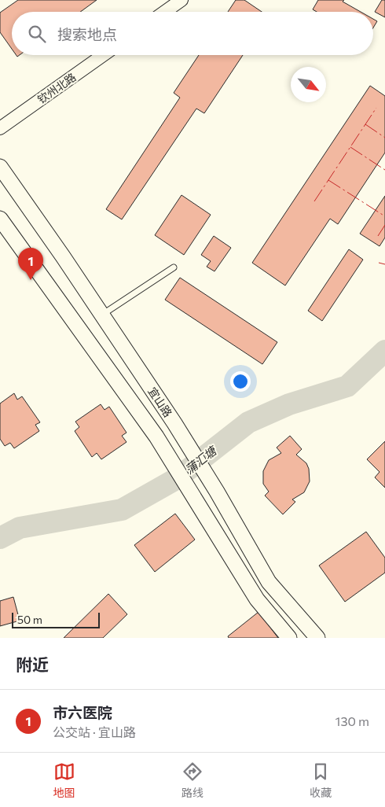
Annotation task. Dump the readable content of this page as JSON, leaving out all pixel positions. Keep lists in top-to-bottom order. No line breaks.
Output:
{"streets":{"main road":["宜山路"],"street":["钦州北路"]},"water":["蒲汇塘"],"scale_bar":"50 m","north":"bottom right","page":{"search":"搜索地点","pins":"1","scale":"50 m","heading":"附近","list":[{"mark":"1","name":"市六医院","note":"公交站 · 宜山路","value":"130 m"}],"nav":["地图","路线","收藏"]}}
